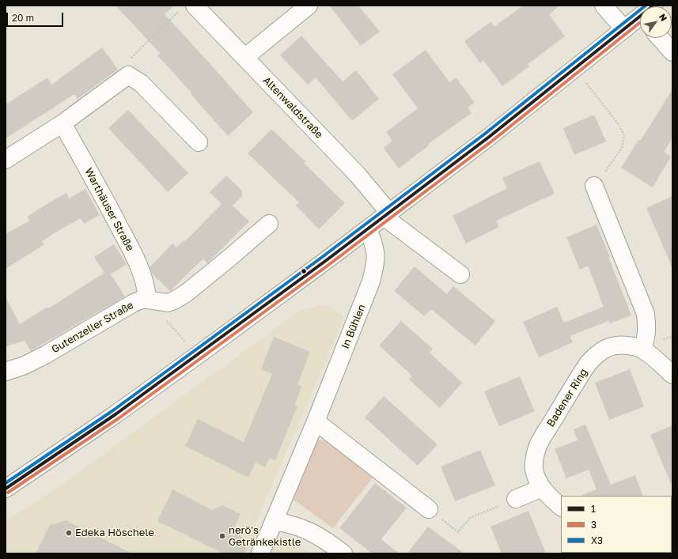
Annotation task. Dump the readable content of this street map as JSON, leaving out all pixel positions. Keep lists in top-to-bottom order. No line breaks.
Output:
{"streets":{"street":["Altenwaldstraße","Warthäuser Straße","In Bühlen","Gutenzeller Straße","Badener Ring"]},"crossings":[["Warthäuser Straße","Gutenzeller Straße"]],"places":["Edeka Höschele","nerö's Getränkekistle"],"lines":["transit line 1","transit line X3","transit line 3"],"legend":["1","3","X3"],"scale_bar":"20 m","north":"top right"}
